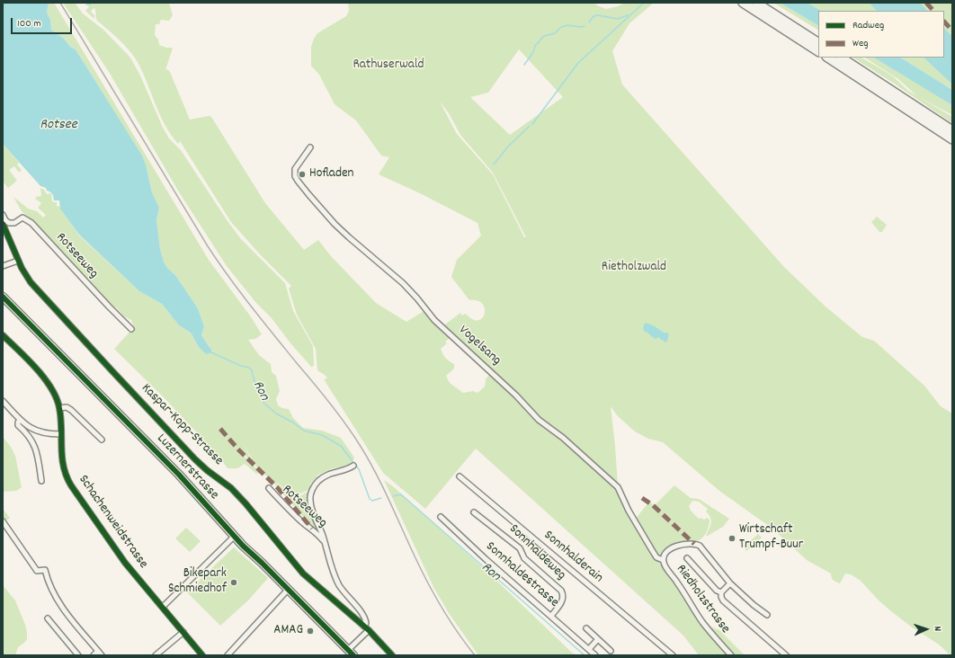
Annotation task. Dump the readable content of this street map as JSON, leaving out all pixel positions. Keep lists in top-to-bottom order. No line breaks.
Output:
{"streets":{"main road":["Luzernerstrasse"],"street":["Rotseeweg","Vogelsang","Kaspar-Kopp-Strasse","Schachenweidstrasse","Sonnhaldeweg","Sonnhalderain","Sonnhaldestrasse","Riedholzstrasse"]},"crossings":[["Rotseeweg","Kaspar-Kopp-Strasse"],["Vogelsang","Riedholzstrasse"],["Sonnhaldeweg","Sonnhaldestrasse"]],"water":["Rotsee","Ron"],"parks":["Rathuserwald","Rietholzwald"],"places":["Hofladen","Wirtschaft Trumpf-Buur","Bikepark Schmiedhof","AMAG"],"legend":["Radweg","Weg"],"scale_bar":"100 m","north":"right"}
